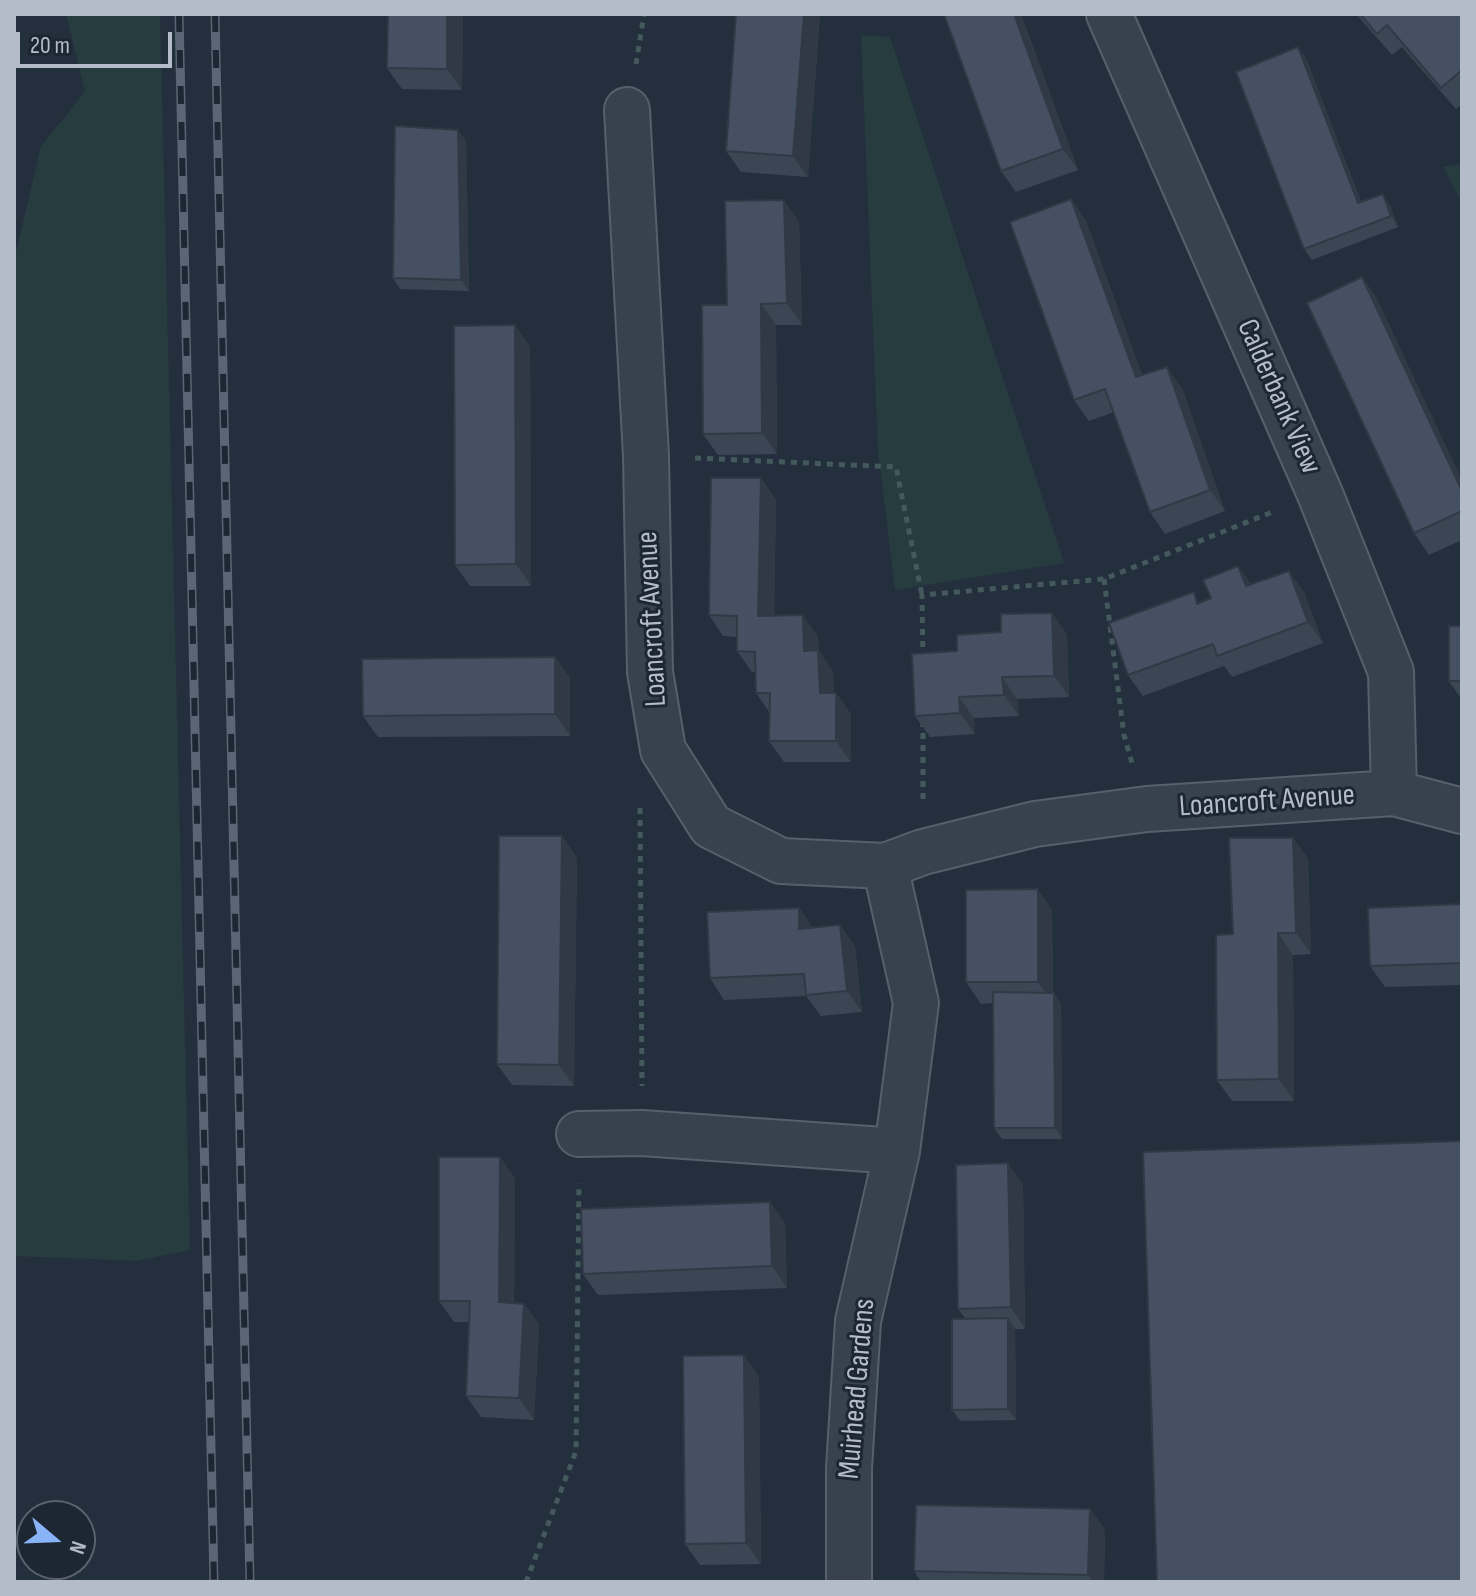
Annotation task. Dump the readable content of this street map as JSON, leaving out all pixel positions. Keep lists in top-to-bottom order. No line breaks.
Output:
{"streets":{"street":["Calderbank View","Loancroft Avenue","Muirhead Gardens"]},"crossings":[["Calderbank View","Loancroft Avenue"],["Loancroft Avenue","Muirhead Gardens"]],"scale_bar":"20 m","north":"right"}
